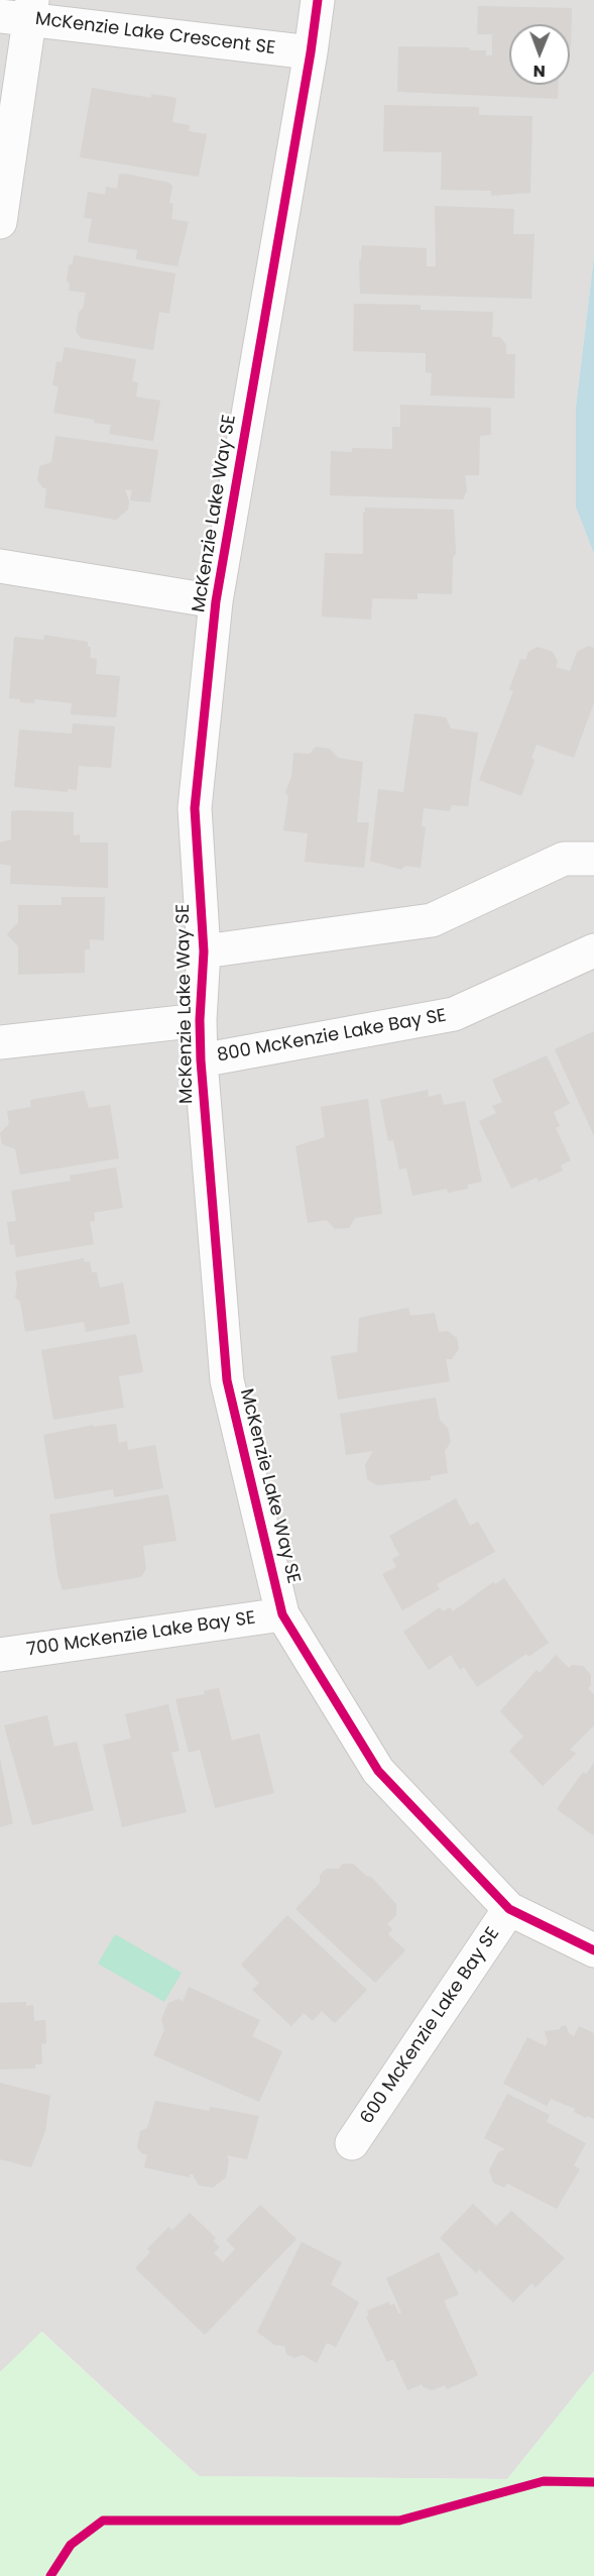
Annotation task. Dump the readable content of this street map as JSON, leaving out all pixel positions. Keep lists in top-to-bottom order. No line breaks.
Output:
{"streets":{"street":["McKenzie Lake Crescent SE","McKenzie Lake Way SE","800 McKenzie Lake Bay SE","700 McKenzie Lake Bay SE","600 McKenzie Lake Bay SE"]},"crossings":[["McKenzie Lake Crescent SE","McKenzie Lake Way SE"],["McKenzie Lake Way SE","800 McKenzie Lake Bay SE"],["McKenzie Lake Way SE","700 McKenzie Lake Bay SE"],["McKenzie Lake Way SE","600 McKenzie Lake Bay SE"]],"north":"bottom"}
